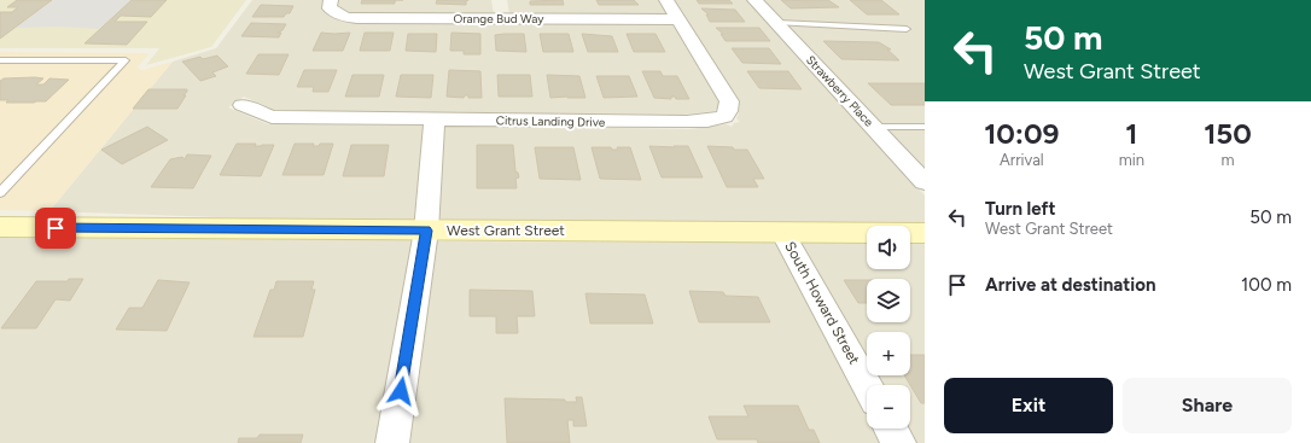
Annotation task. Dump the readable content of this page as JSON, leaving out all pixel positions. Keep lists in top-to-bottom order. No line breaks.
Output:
{"streets":{"street":["Orange Bud Way","Strawberry Place","Citrus Landing Drive","West Grant Street","South Howard Street"]},"crossings":[["Orange Bud Way","Citrus Landing Drive"],["West Grant Street","South Howard Street"]],"page":{"turn":["50 m","West Grant Street"],"eta":["10:09","Arrival","1","min","150","m"],"list":[{"name":"Turn left","note":"West Grant Street","value":"50 m"},{"name":"Arrive at destination","value":"100 m"}],"map_buttons":["+","−"],"buttons":["Exit","Share"]}}
